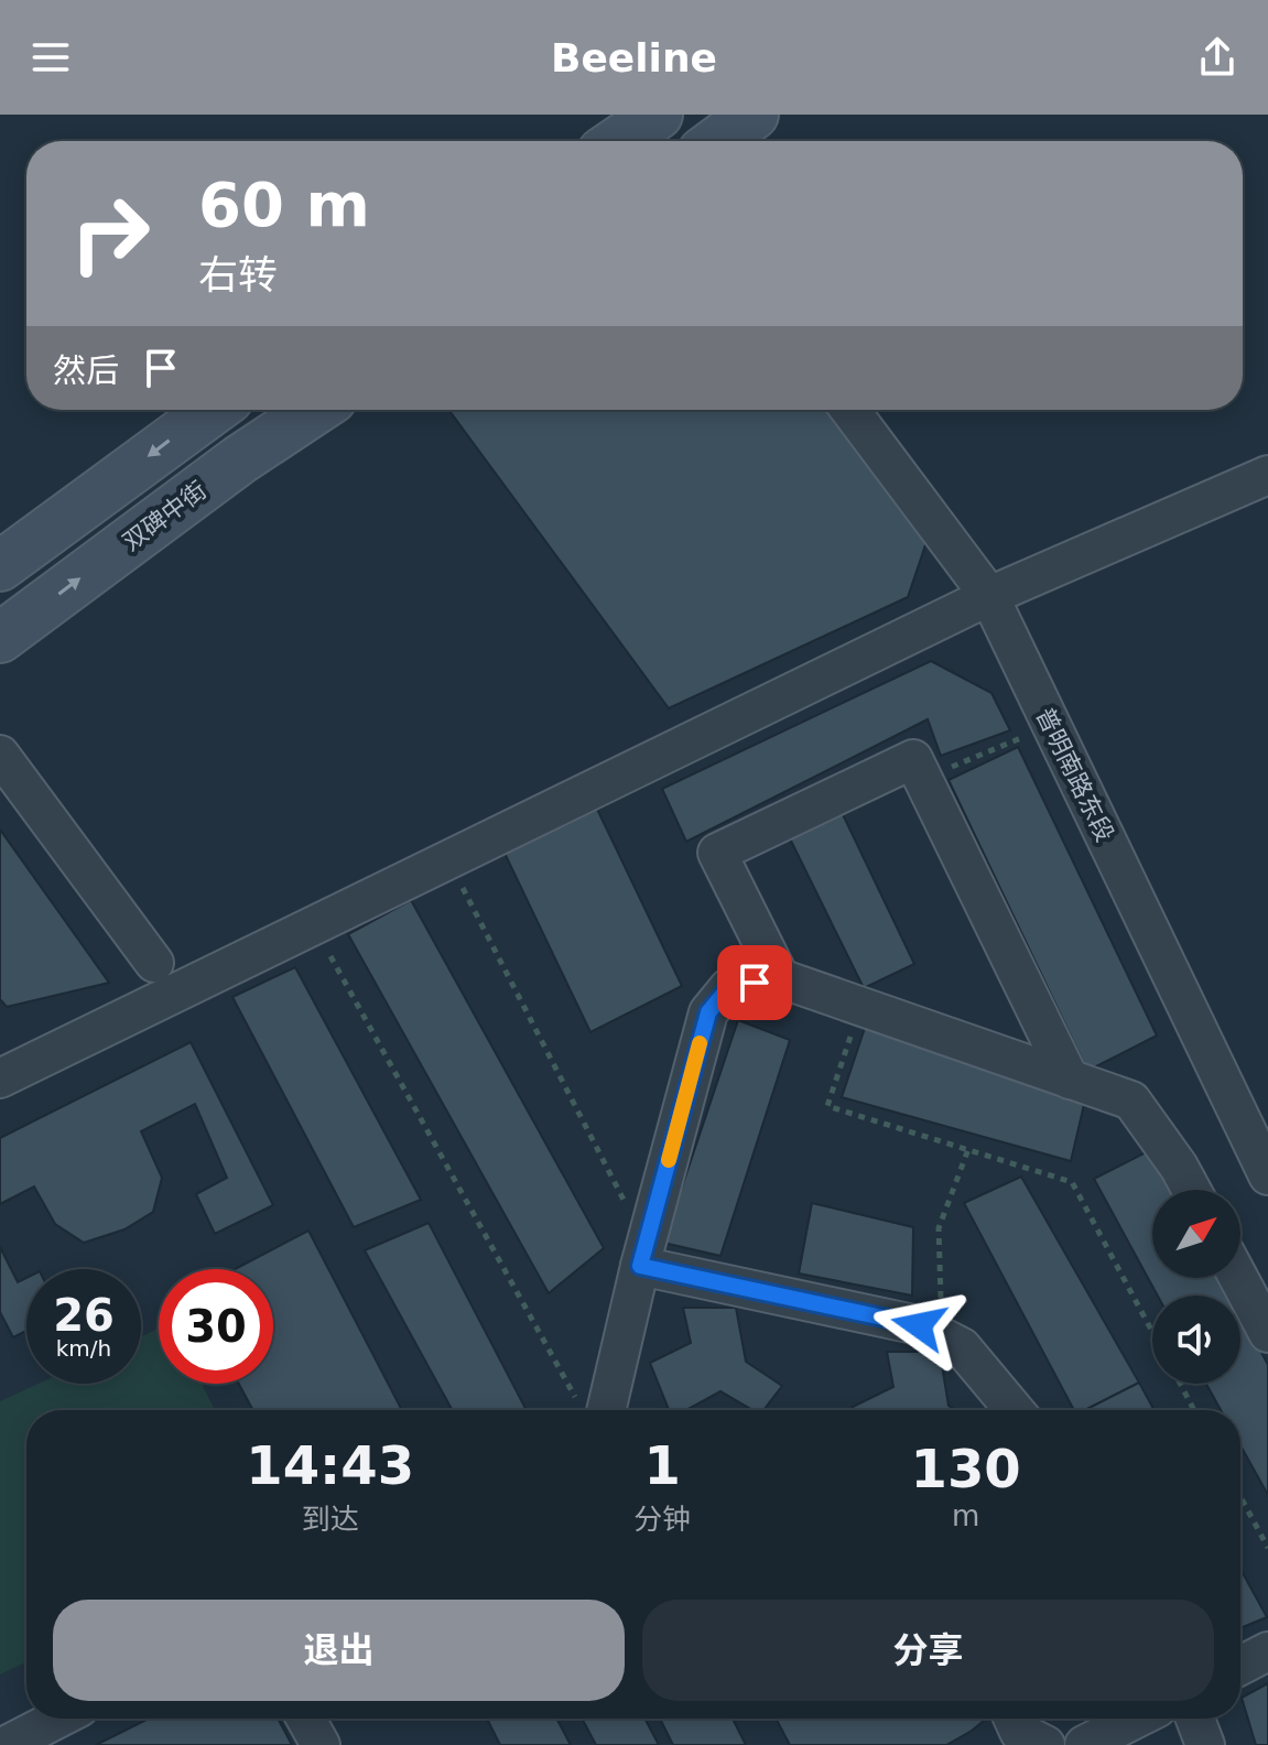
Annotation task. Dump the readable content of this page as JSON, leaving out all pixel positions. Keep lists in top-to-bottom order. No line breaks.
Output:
{"streets":{"main road":["双碑中街"],"street":["普明南路东段"]},"north":"top right","page":{"header":"Beeline","turn":["60 m","右转"],"then":"然后","speed":"26 km/h","limit":"30","eta":["14:43","到达","1","分钟","130","m"],"buttons":["退出","分享"]}}
